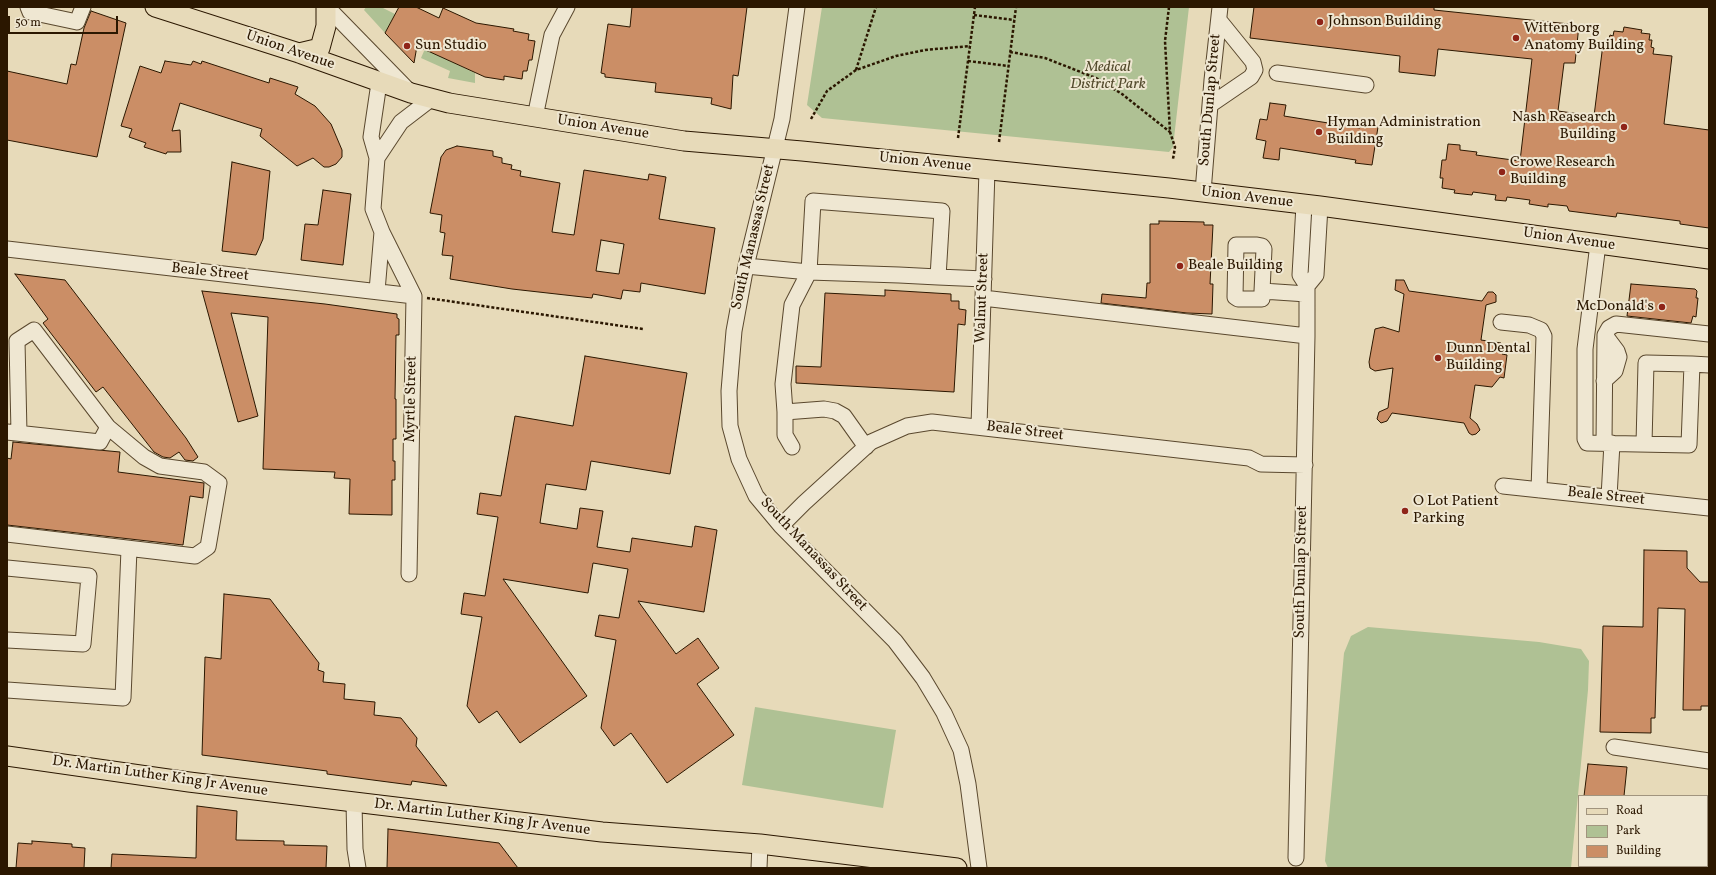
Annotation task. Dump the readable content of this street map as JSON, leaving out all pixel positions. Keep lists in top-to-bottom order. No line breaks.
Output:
{"streets":{"main road":["Union Avenue","Dr. Martin Luther King Jr Avenue"],"street":["South Dunlap Street","South Manassas Street","Beale Street","Walnut Street","Myrtle Street"]},"crossings":[["Union Avenue","South Dunlap Street"],["Union Avenue","South Manassas Street"],["Union Avenue","Walnut Street"],["Union Avenue","Myrtle Street"],["South Dunlap Street","Beale Street"],["South Manassas Street","Beale Street"],["Beale Street","Walnut Street"],["Beale Street","Myrtle Street"]],"parks":["Medical District Park"],"places":["Johnson Building","Wittenborg Anatomy Building","Sun Studio","Nash Reasearch Building","Hyman Administration Building","Crowe Research Building","Beale Building","McDonald's","Dunn Dental Building","O Lot Patient Parking"],"legend":["Road","Park","Building"],"scale_bar":"50 m"}
